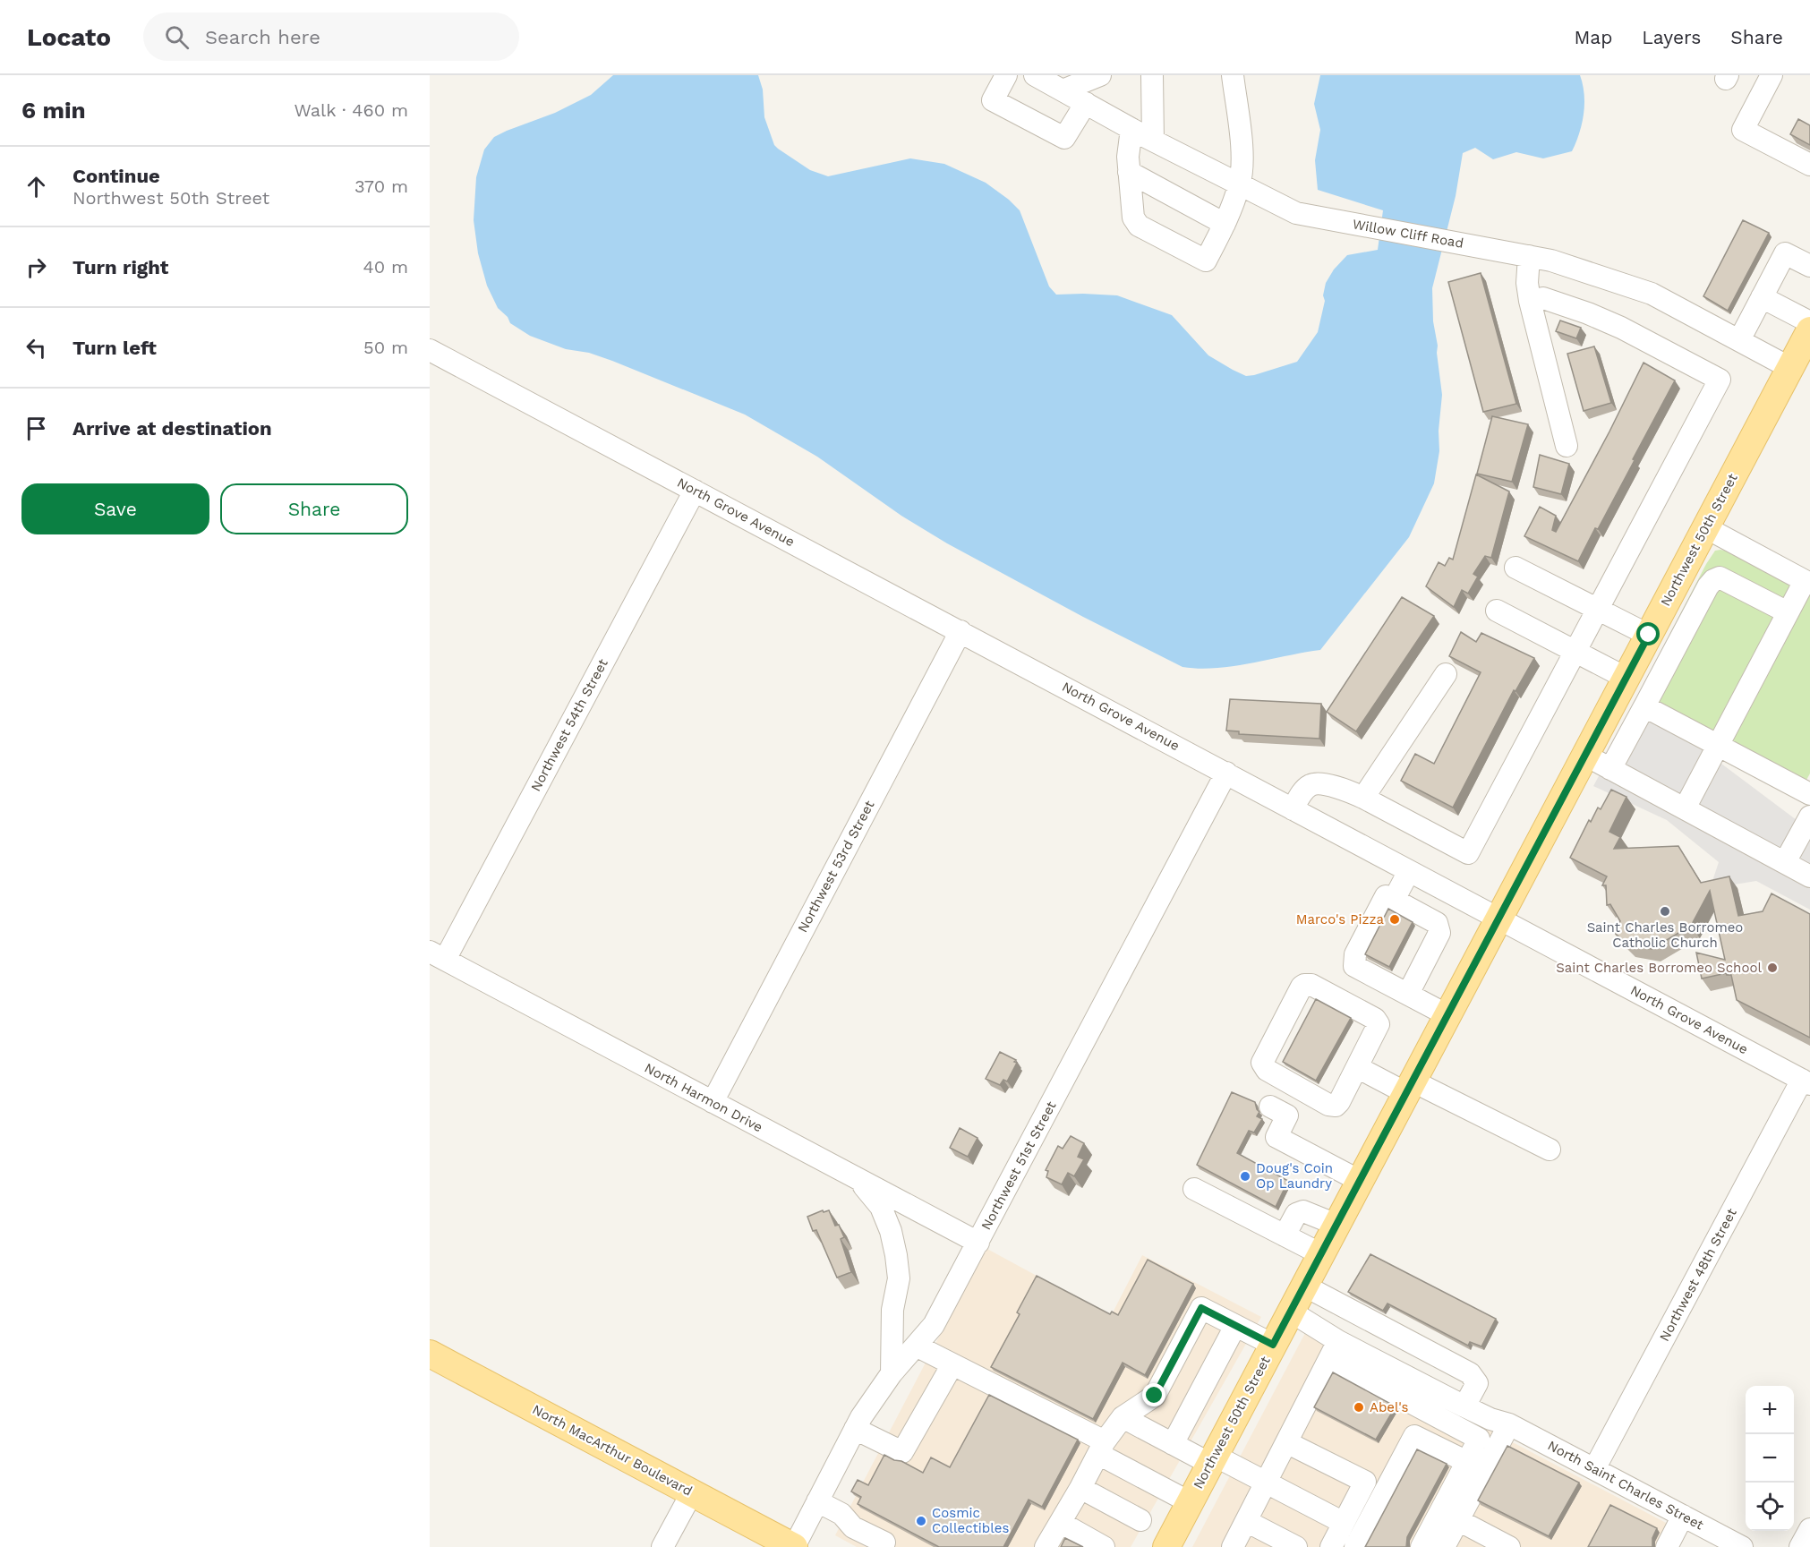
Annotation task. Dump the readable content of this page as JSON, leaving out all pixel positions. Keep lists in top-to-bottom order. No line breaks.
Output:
{"streets":{"main road":["Northwest 50th Street","North MacArthur Boulevard"],"street":["Willow Cliff Road","North Grove Avenue","Northwest 54th Street","Northwest 53rd Street","North Harmon Drive","Northwest 51st Street","Northwest 48th Street","North Saint Charles Street"]},"crossings":[["Willow Cliff Road","Northwest 50th Street"],["North Grove Avenue","Northwest 50th Street"],["North Grove Avenue","Northwest 54th Street"],["North Grove Avenue","Northwest 53rd Street"],["North Grove Avenue","Northwest 51st Street"],["North Grove Avenue","Northwest 48th Street"],["Northwest 54th Street","North Harmon Drive"],["Northwest 53rd Street","North Harmon Drive"],["North Harmon Drive","Northwest 51st Street"],["Northwest 51st Street","North MacArthur Boulevard"],["Northwest 48th Street","North Saint Charles Street"]],"places":["Saint Charles Borromeo Catholic Church","Marco's Pizza","Saint Charles Borromeo School","Doug's Coin Op Laundry","Abel's","Cosmic Collectibles"],"page":{"header":"Locato","search":"Search here","nav":["Map","Layers","Share"],"heading":["6 min","Walk · 460 m"],"list":[["Continue","Northwest 50th Street","370 m"],["Turn right","40 m"],["Turn left","50 m"],"Arrive at destination"],"buttons":["Save","Share"],"map_buttons":["+","−"]}}
